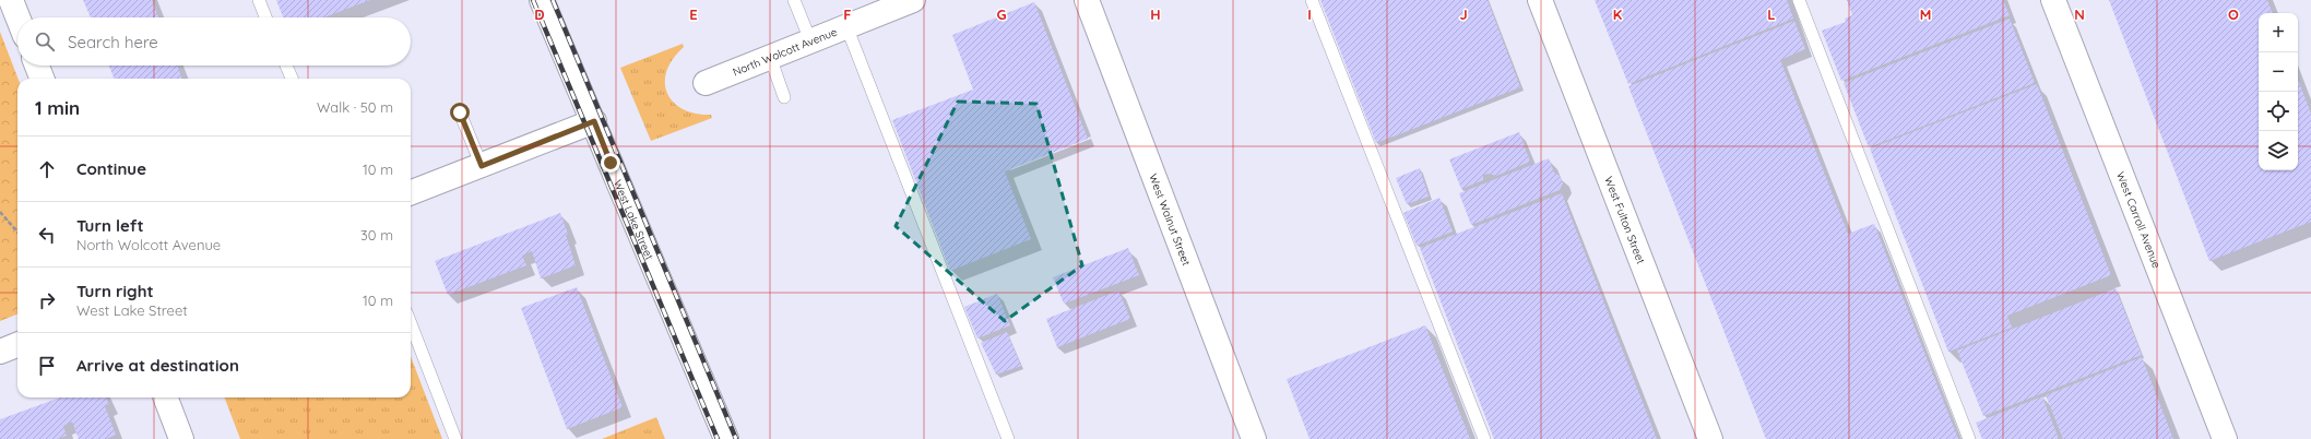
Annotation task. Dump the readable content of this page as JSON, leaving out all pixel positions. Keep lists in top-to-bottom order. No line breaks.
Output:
{"streets":{"street":["North Wolcott Avenue","West Lake Street","West Walnut Street","West Fulton Street","West Carroll Avenue"]},"page":{"map_buttons":["+","−"],"search":"Search here","heading":["1 min","Walk · 50 m"],"list":[["Continue","10 m"],["Turn left","North Wolcott Avenue","30 m"],["Turn right","West Lake Street","10 m"],"Arrive at destination"]},"grid":{"columns":["D","E","F","G","H","I","J","K","L","M","N","O"]}}
